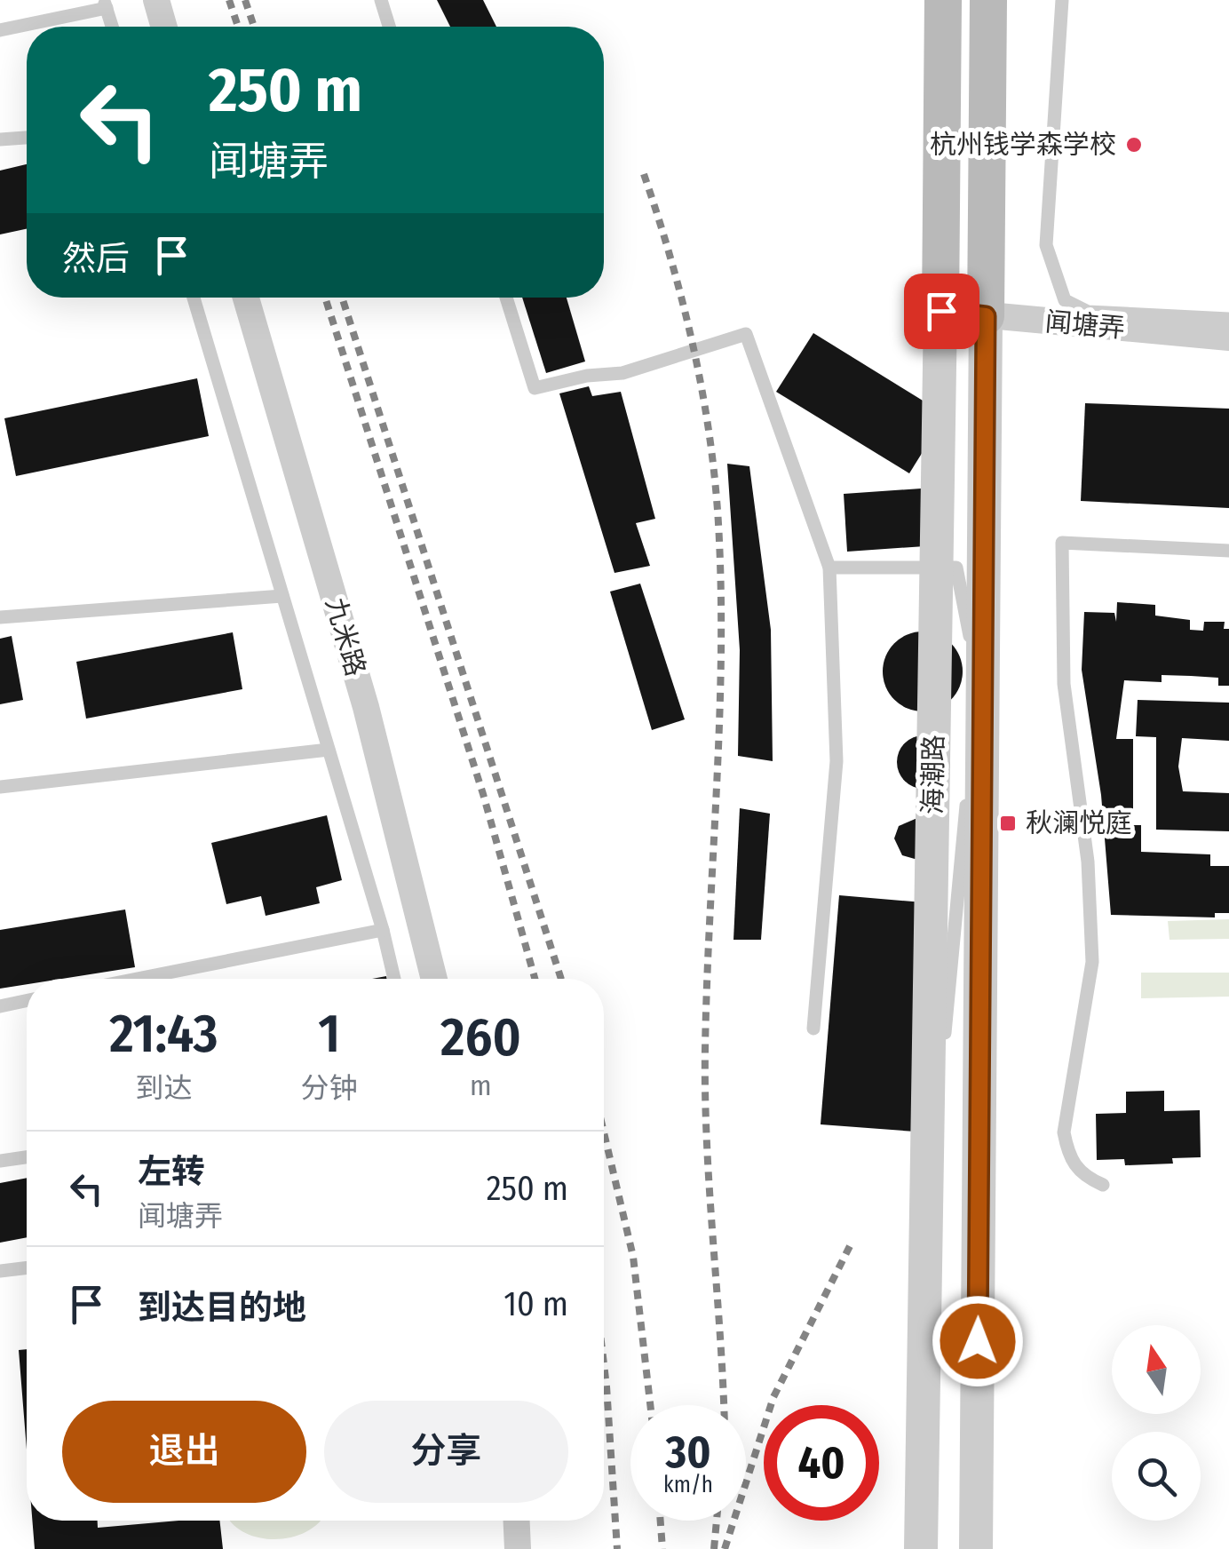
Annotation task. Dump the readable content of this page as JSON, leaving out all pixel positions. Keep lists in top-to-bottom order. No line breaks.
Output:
{"streets":{"main road":["海潮路"],"street":["闻塘弄","九米路"]},"crossings":[["闻塘弄","海潮路"]],"places":{"other":["杭州钱学森学校"],"transit":["秋澜悦庭"]},"north":"top","page":{"turn":["250 m","闻塘弄"],"then":"然后","eta":["21:43","到达","1","分钟","260","m"],"list":[{"name":"左转","note":"闻塘弄","value":"250 m"},{"name":"到达目的地","value":"10 m"}],"buttons":["退出","分享"],"speed":"30 km/h","limit":"40"}}
